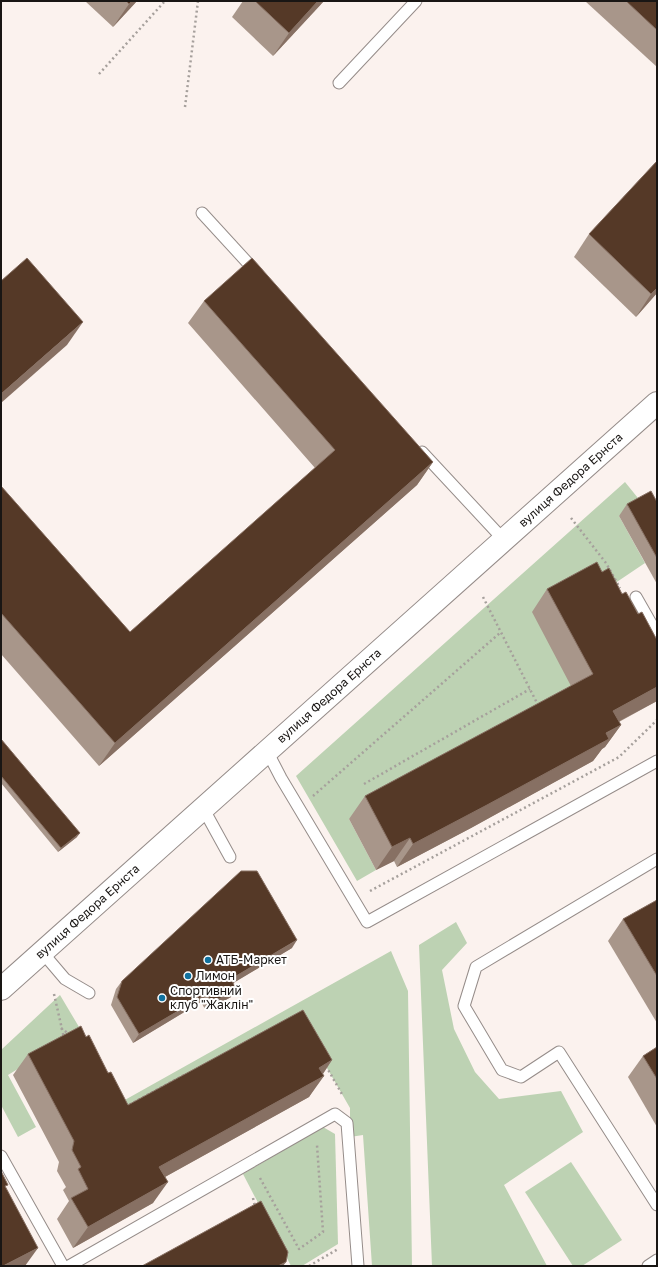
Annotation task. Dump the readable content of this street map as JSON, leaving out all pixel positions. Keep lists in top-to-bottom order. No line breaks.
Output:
{"streets":{"street":["вулиця Федора Ернста"]},"places":["АТБ-Маркет","Лимон","Спортивний клуб \"Жаклін\""]}
